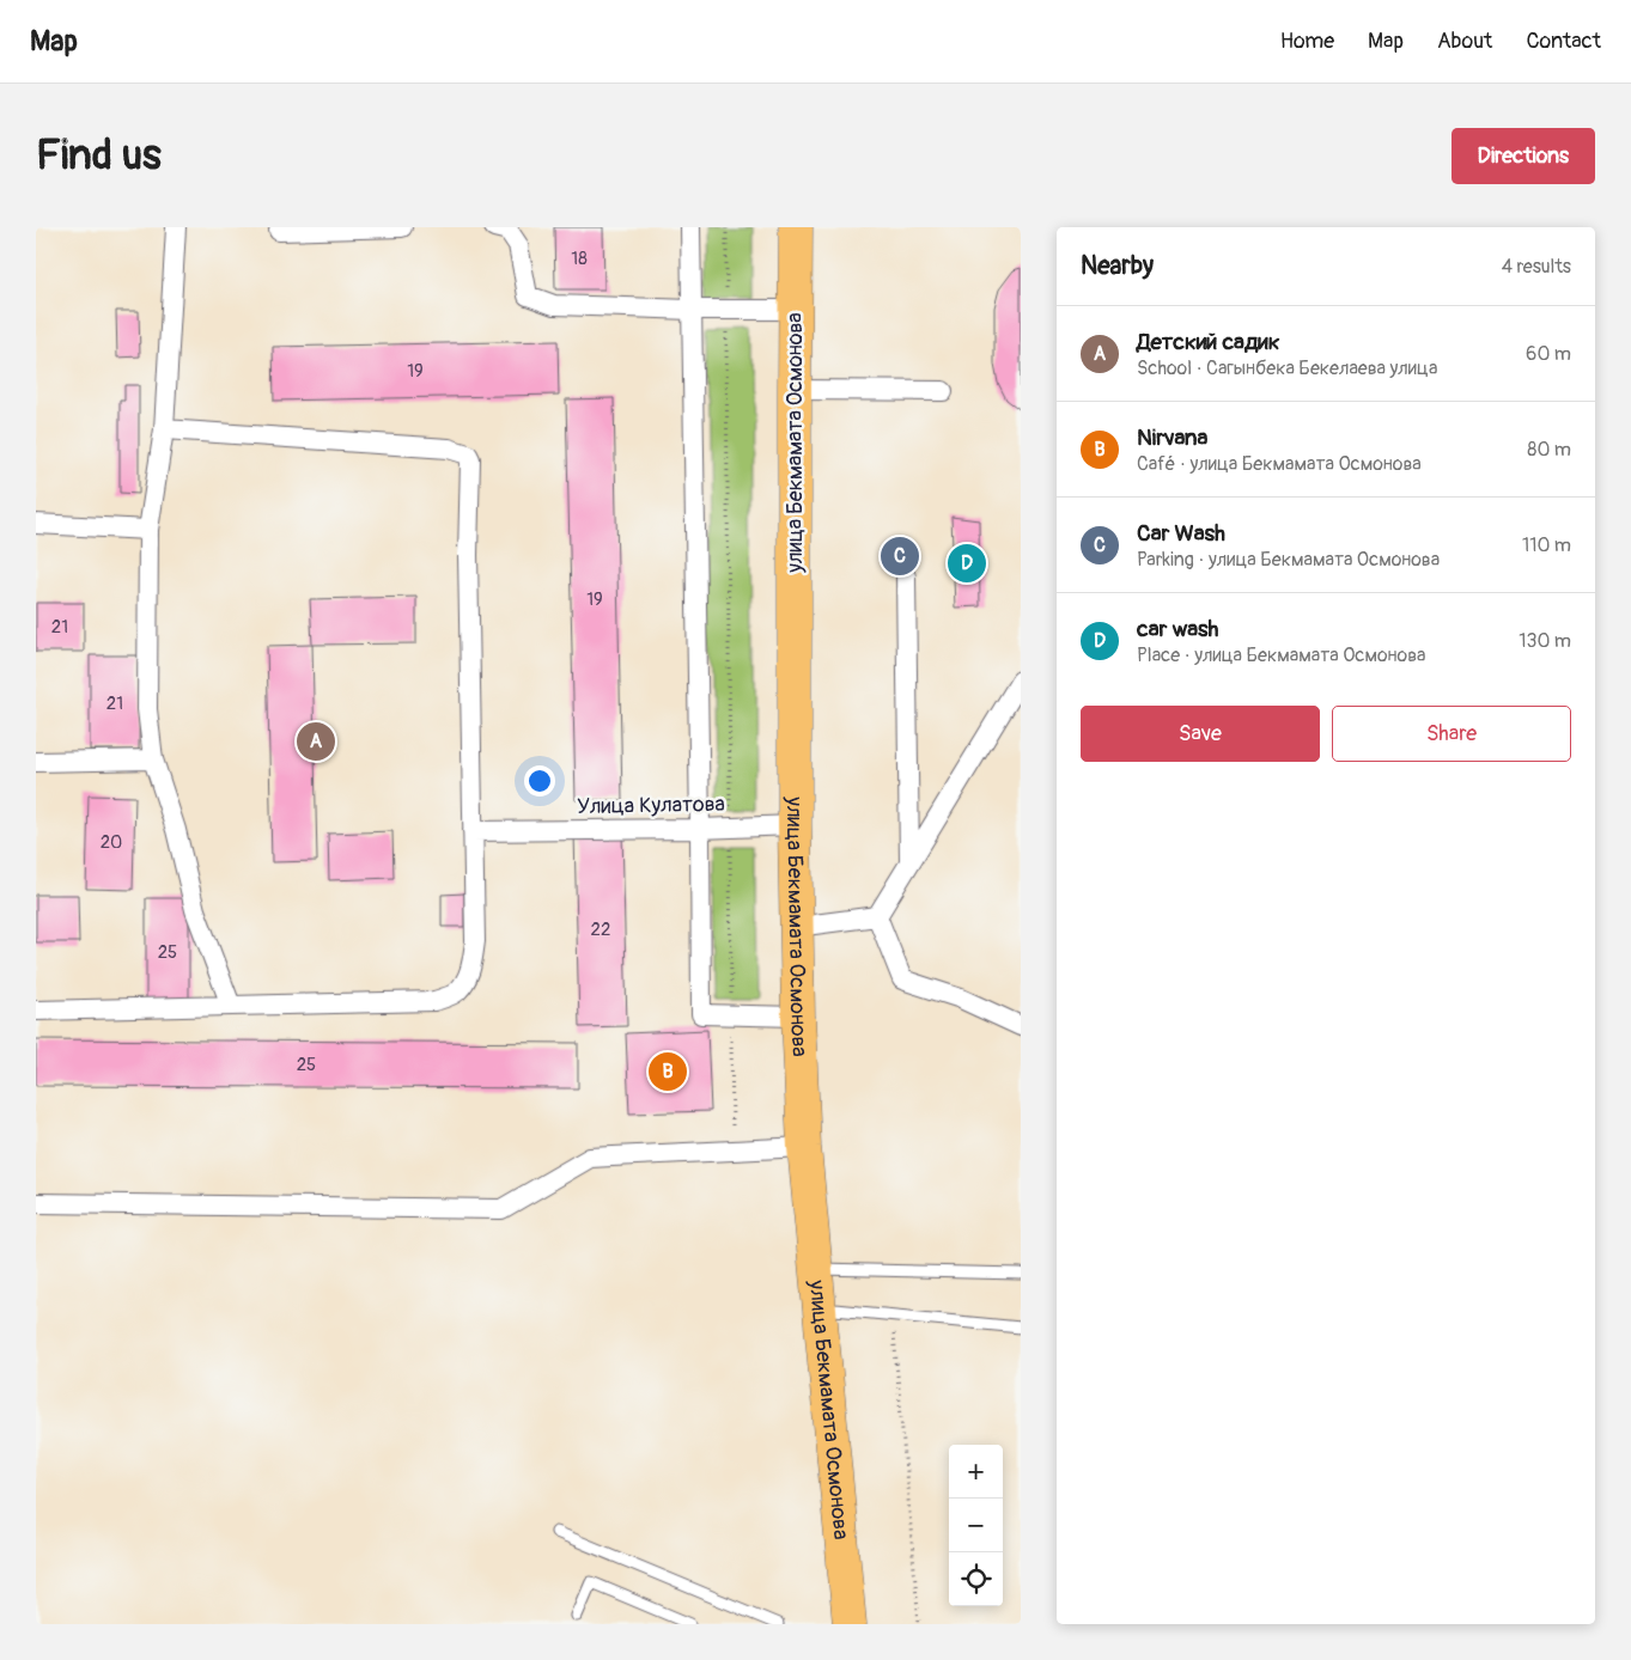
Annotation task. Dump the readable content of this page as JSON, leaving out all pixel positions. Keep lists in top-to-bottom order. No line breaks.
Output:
{"streets":{"highway":["улица Бекмамата Осмонова"],"street":["Улица Кулатова"]},"crossings":[["улица Бекмамата Осмонова","Улица Кулатова"]],"house_numbers":["18","19","19","21","21","20","22","25","25"],"page":{"header":"Map","nav":["Home","Map","About","Contact"],"buttons":["Directions",["Save","Share"]],"title":"Find us","heading":["Nearby","4 results"],"list":[{"mark":"A","name":"Детский садик","note":"School · Сагынбека Бекелаева улица","value":"60 m"},{"mark":"B","name":"Nirvana","note":"Café · улица Бекмамата Осмонова","value":"80 m"},{"mark":"C","name":"Car Wash","note":"Parking · улица Бекмамата Осмонова","value":"110 m"},{"mark":"D","name":"car wash","note":"Place · улица Бекмамата Осмонова","value":"130 m"}],"pins":["C","D","A","B"],"map_buttons":["+","−"]}}
